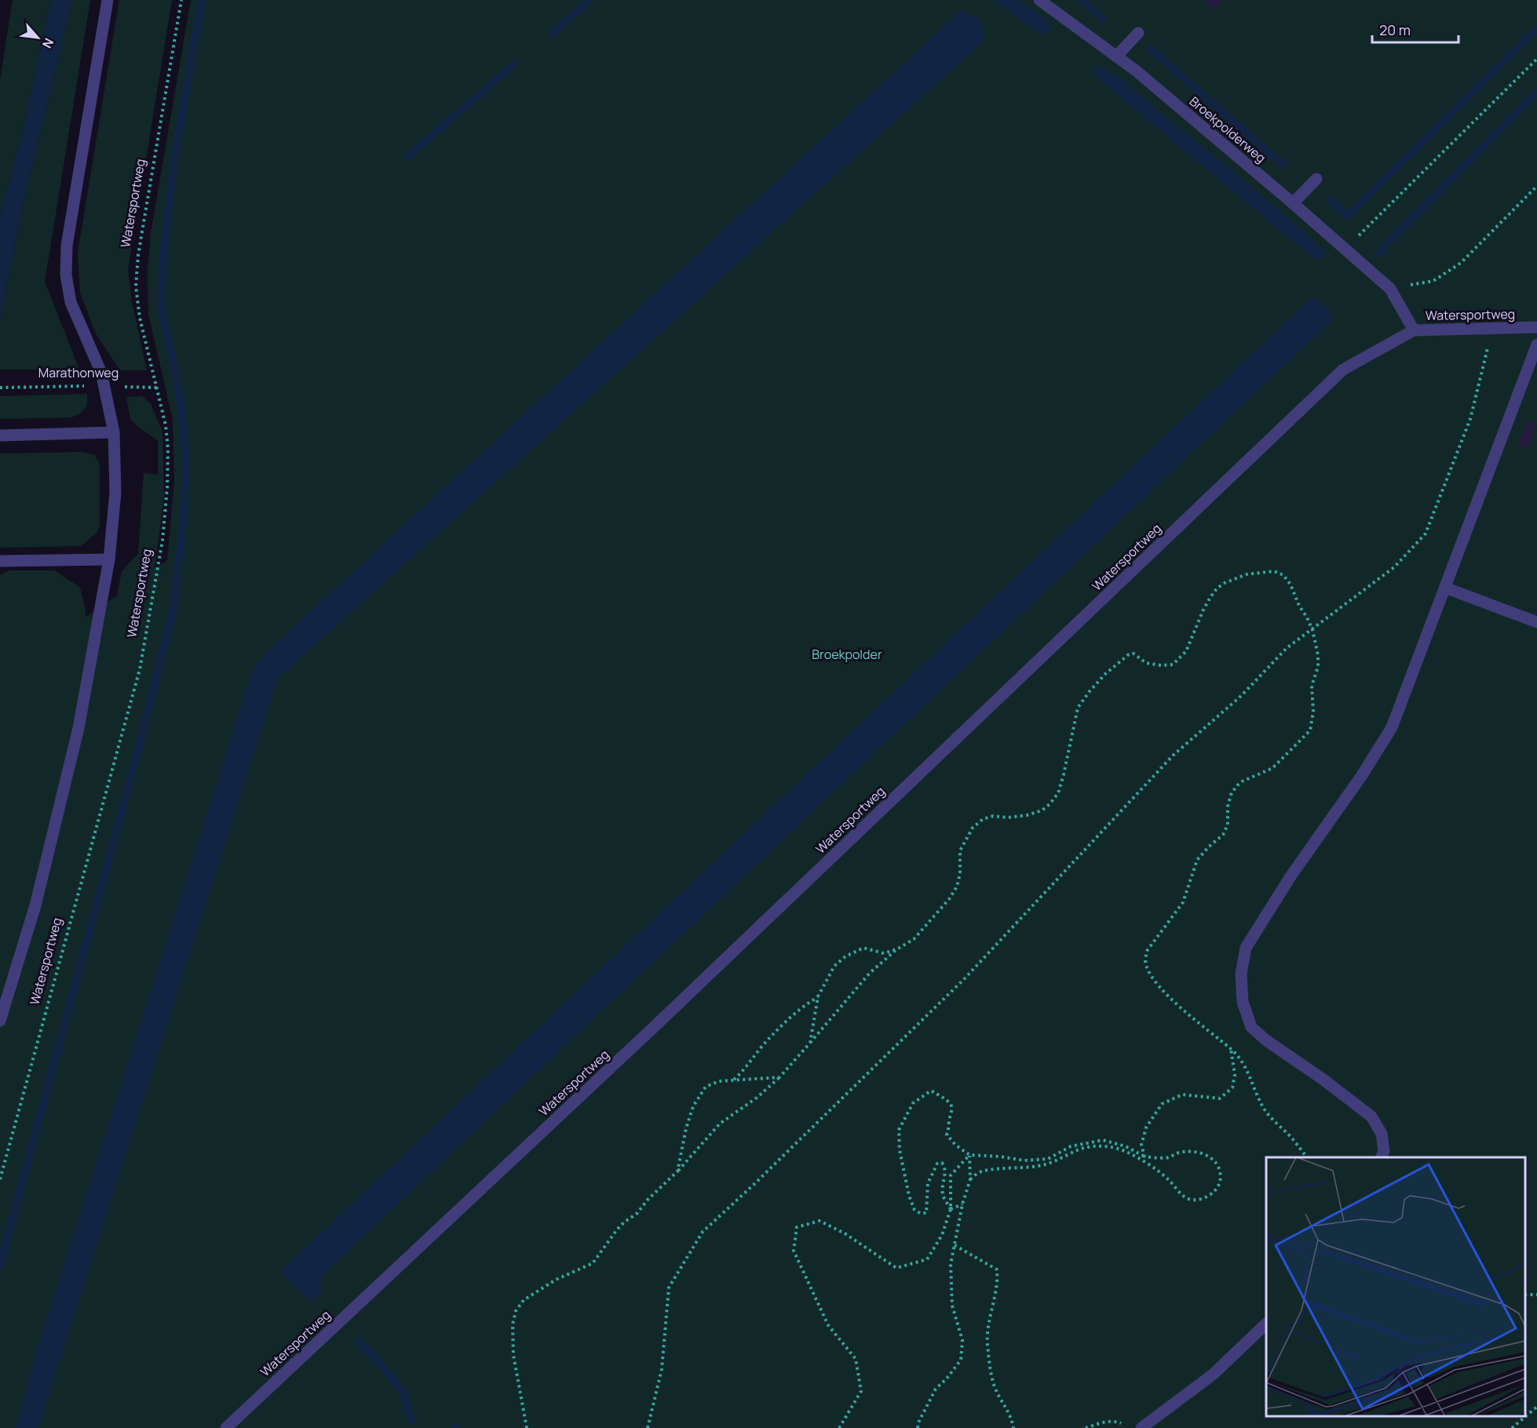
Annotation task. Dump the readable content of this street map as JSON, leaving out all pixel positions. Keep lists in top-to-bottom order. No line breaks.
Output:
{"streets":{"street":["Broekpolderweg","Watersportweg"],"path":["Marathonweg"]},"crossings":[["Broekpolderweg","Watersportweg"],["Watersportweg","Marathonweg"]],"parks":["Broekpolder"],"scale_bar":"20 m","north":"bottom right"}
